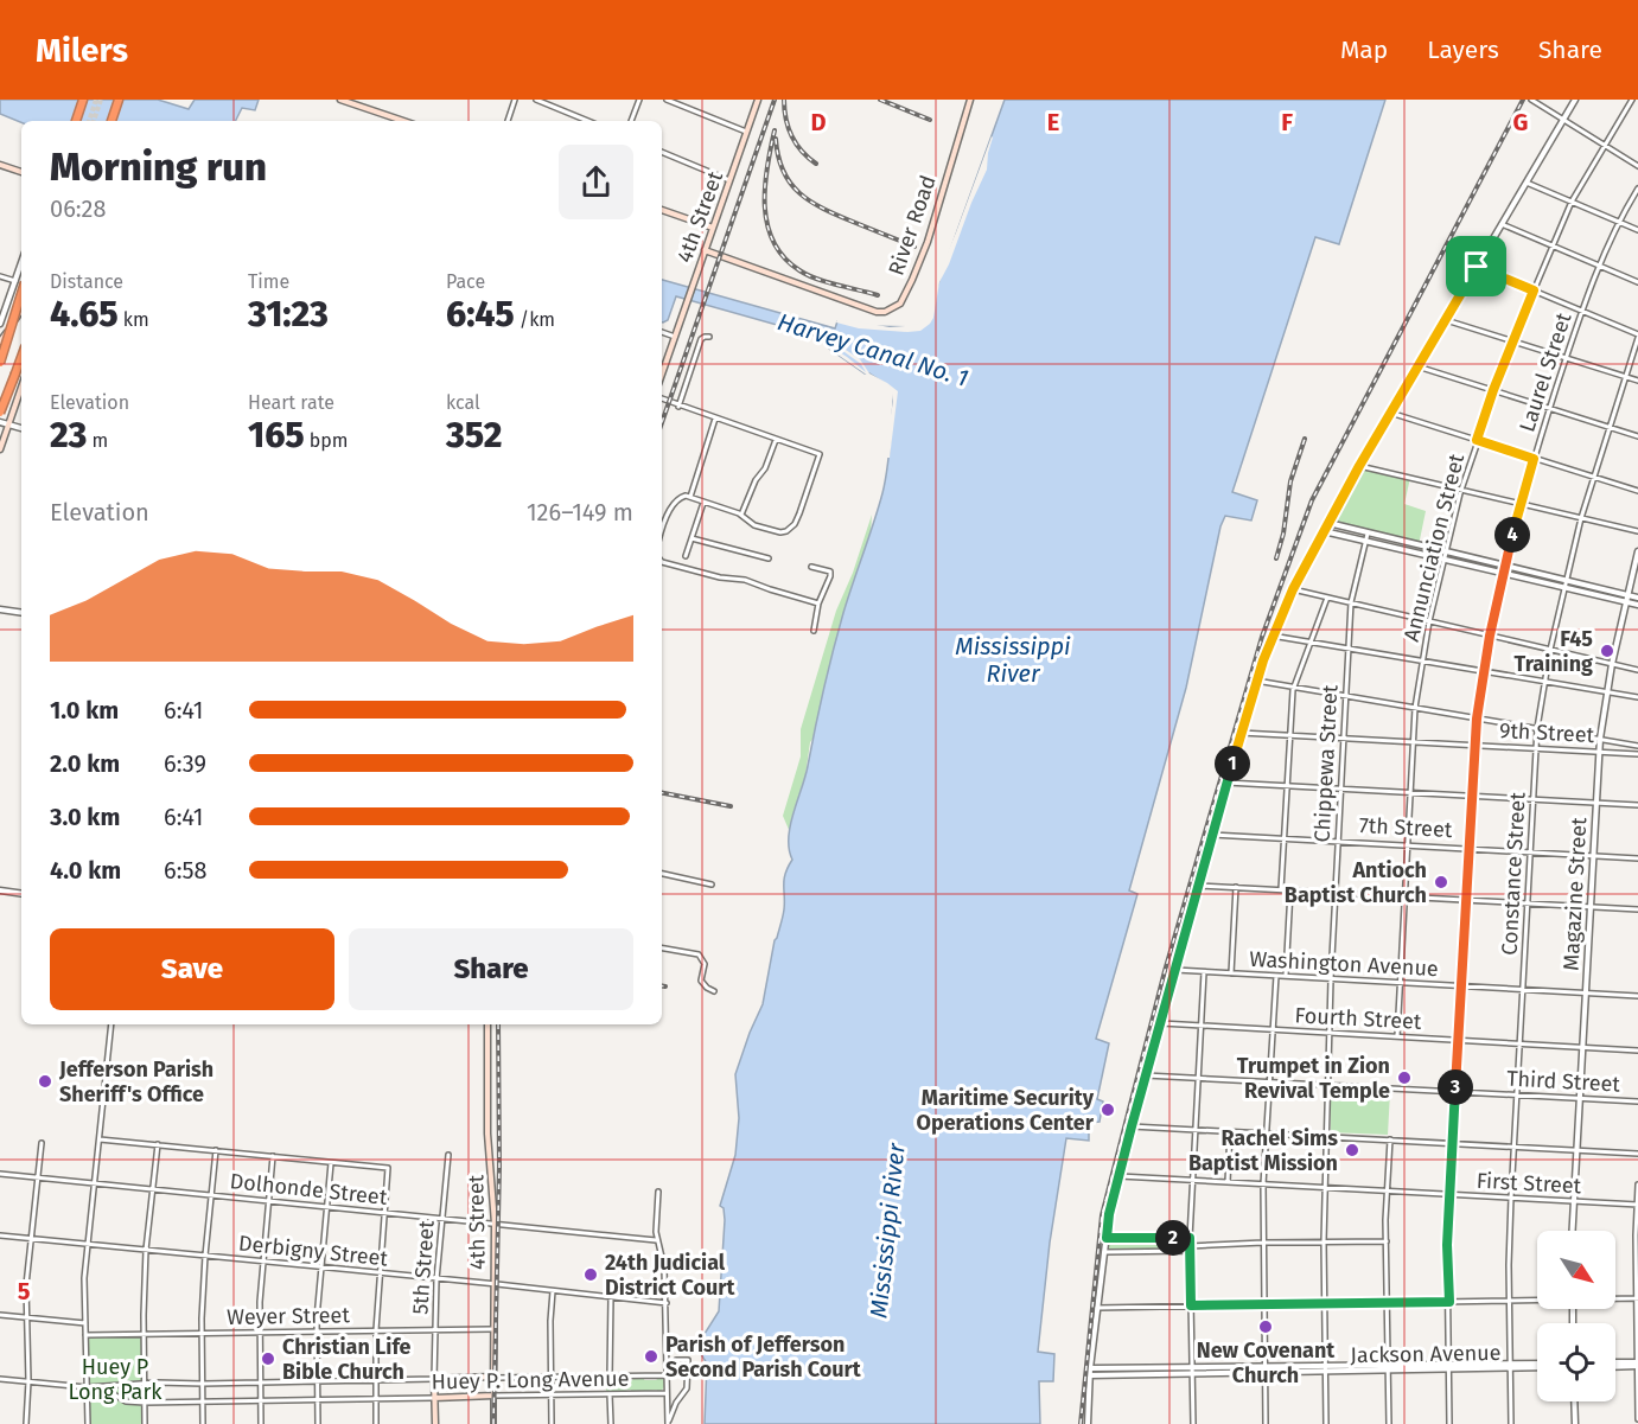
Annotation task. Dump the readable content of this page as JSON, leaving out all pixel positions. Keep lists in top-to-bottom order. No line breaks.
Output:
{"streets":{"main road":["4th Street","River Road","5th Street","Huey P. Long Avenue"],"street":["Laurel Street","Annunciation Street","9th Street","Chippewa Street","7th Street","Constance Street","Magazine Street","Washington Avenue","Fourth Street","Third Street","First Street","Dolhonde Street","Derbigny Street","Weyer Street","Jackson Avenue"]},"crossings":[["4th Street","River Road"],["4th Street","Dolhonde Street"],["4th Street","Derbigny Street"],["4th Street","Weyer Street"],["4th Street","Huey P. Long Avenue"],["Laurel Street","9th Street"],["Laurel Street","7th Street"],["Laurel Street","Washington Avenue"],["Laurel Street","Fourth Street"],["Laurel Street","Third Street"],["Laurel Street","First Street"],["Laurel Street","Jackson Avenue"],["Annunciation Street","9th Street"],["Annunciation Street","7th Street"],["Annunciation Street","Washington Avenue"],["Annunciation Street","Fourth Street"],["9th Street","Chippewa Street"],["9th Street","Constance Street"],["9th Street","Magazine Street"],["Chippewa Street","7th Street"],["Chippewa Street","Washington Avenue"],["Chippewa Street","Fourth Street"],["Chippewa Street","Third Street"],["Chippewa Street","First Street"],["Chippewa Street","Jackson Avenue"],["7th Street","Constance Street"],["7th Street","Magazine Street"],["Constance Street","Washington Avenue"],["Constance Street","Fourth Street"],["Constance Street","Third Street"],["Constance Street","First Street"],["Constance Street","Jackson Avenue"],["Magazine Street","Washington Avenue"],["Magazine Street","Fourth Street"],["Magazine Street","Third Street"],["Magazine Street","First Street"],["Dolhonde Street","5th Street"],["Derbigny Street","5th Street"],["5th Street","Weyer Street"],["5th Street","Huey P. Long Avenue"]],"water":["Harvey Canal No. 1","Mississippi River"],"parks":["Huey P Long Park"],"places":["F45 Training","Antioch Baptist Church","Trumpet in Zion Revival Temple","Jefferson Parish Sheriff's Office","Maritime Security Operations Center","Rachel Sims Baptist Mission","24th Judicial District Court","New Covenant Church","Parish of Jefferson Second Parish Court","Christian Life Bible Church"],"north":"bottom right","page":{"header":"Milers","nav":["Map","Layers","Share"],"heading":["Morning run","06:28"],"stats":[["Distance","4.65 km"],["Time","31:23"],["Pace","6:45 /km"],["Elevation","23 m"],["Heart rate","165 bpm"],["kcal","352"]],"chart":["Elevation","126–149 m"],"pins":["4","1","3","2"],"list":[{"name":"1.0 km","note":"6:41"},{"name":"2.0 km","note":"6:39"},{"name":"3.0 km","note":"6:41"},{"name":"4.0 km","note":"6:58"}],"buttons":["Save","Share"]},"grid":{"columns":["D","E","F","G"],"rows":["5"]}}
